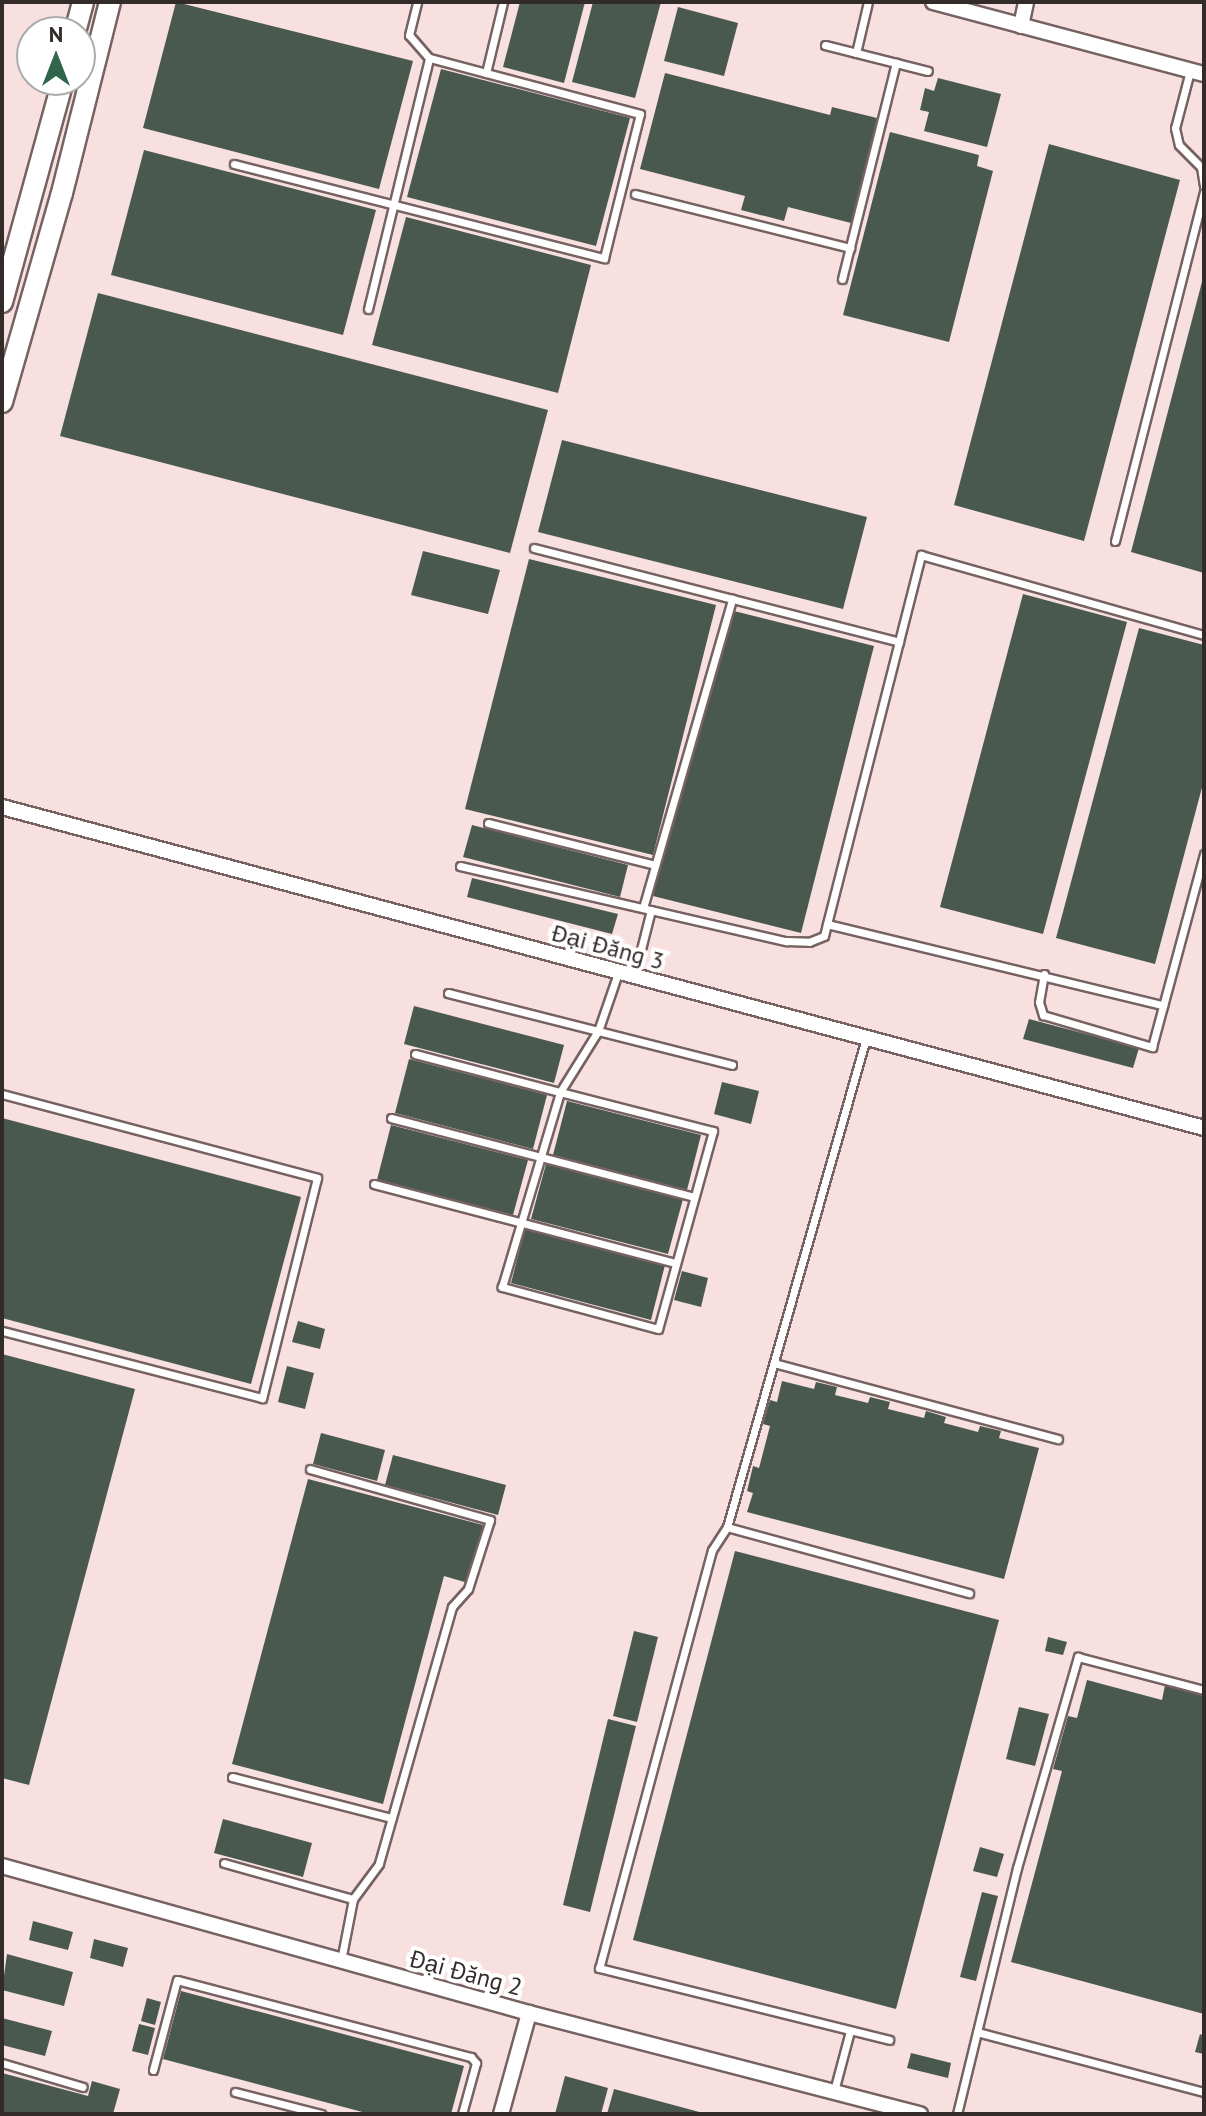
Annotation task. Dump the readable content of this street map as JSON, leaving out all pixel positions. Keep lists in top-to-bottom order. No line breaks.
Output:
{"streets":{"street":["Đại Đăng 3","Đại Đăng 2"]},"north":"top"}
